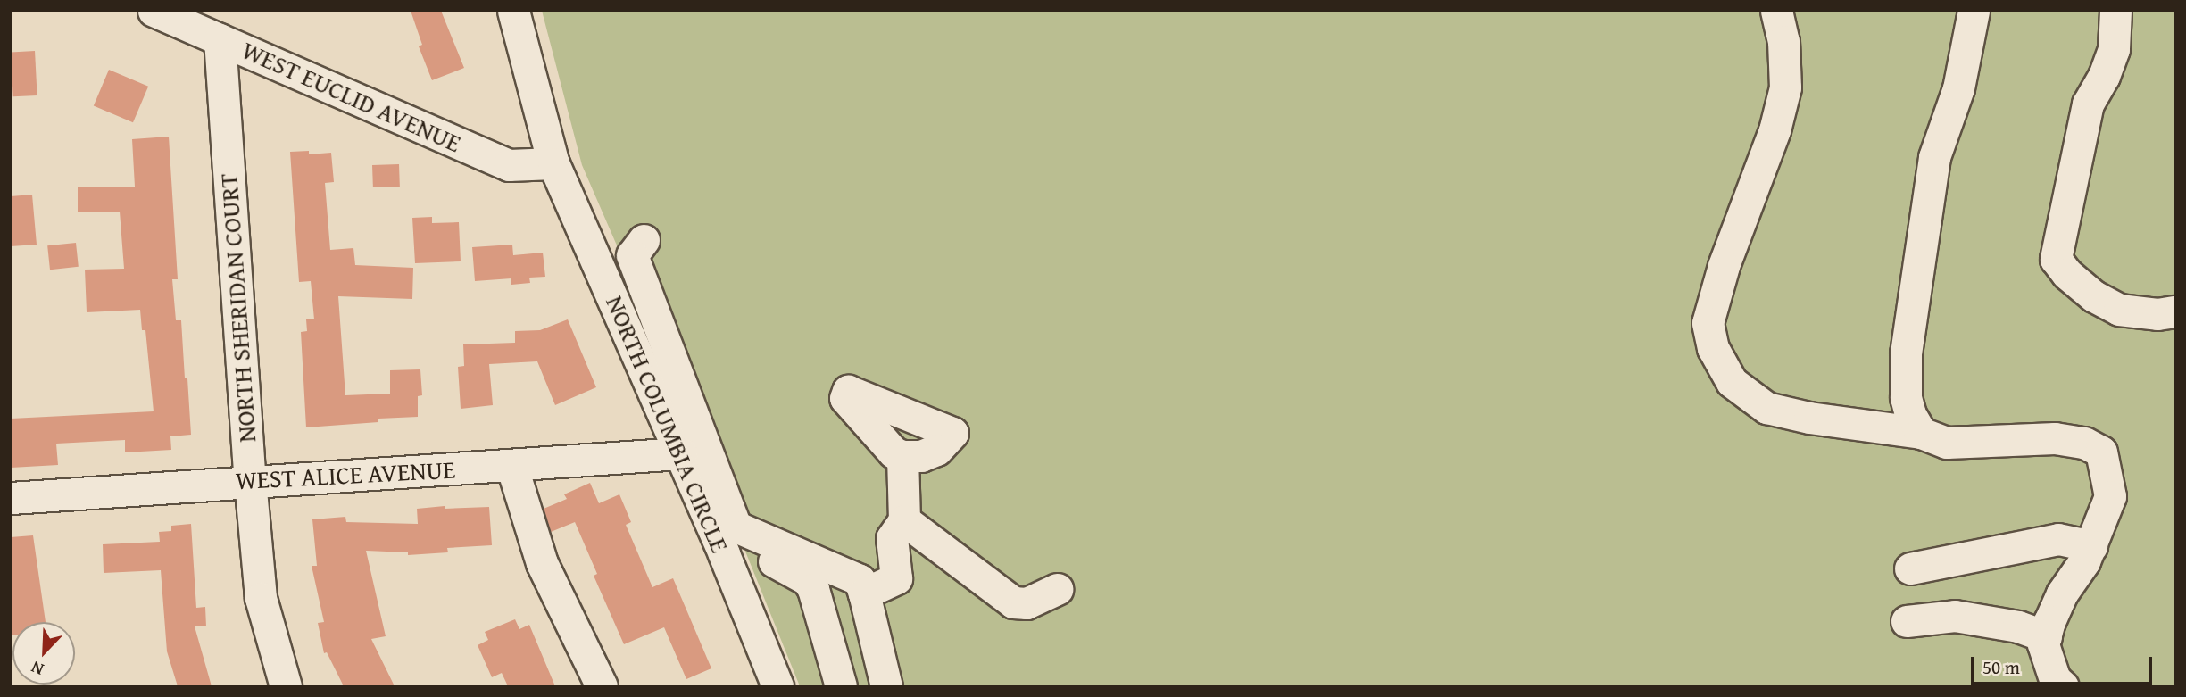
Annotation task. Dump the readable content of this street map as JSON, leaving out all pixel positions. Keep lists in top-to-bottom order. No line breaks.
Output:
{"streets":{"street":["WEST EUCLID AVENUE","NORTH SHERIDAN COURT","NORTH COLUMBIA CIRCLE","WEST ALICE AVENUE"]},"crossings":[["WEST EUCLID AVENUE","NORTH SHERIDAN COURT"],["WEST EUCLID AVENUE","NORTH COLUMBIA CIRCLE"],["NORTH SHERIDAN COURT","WEST ALICE AVENUE"],["NORTH COLUMBIA CIRCLE","WEST ALICE AVENUE"]],"scale_bar":"50 m","north":"bottom left"}
